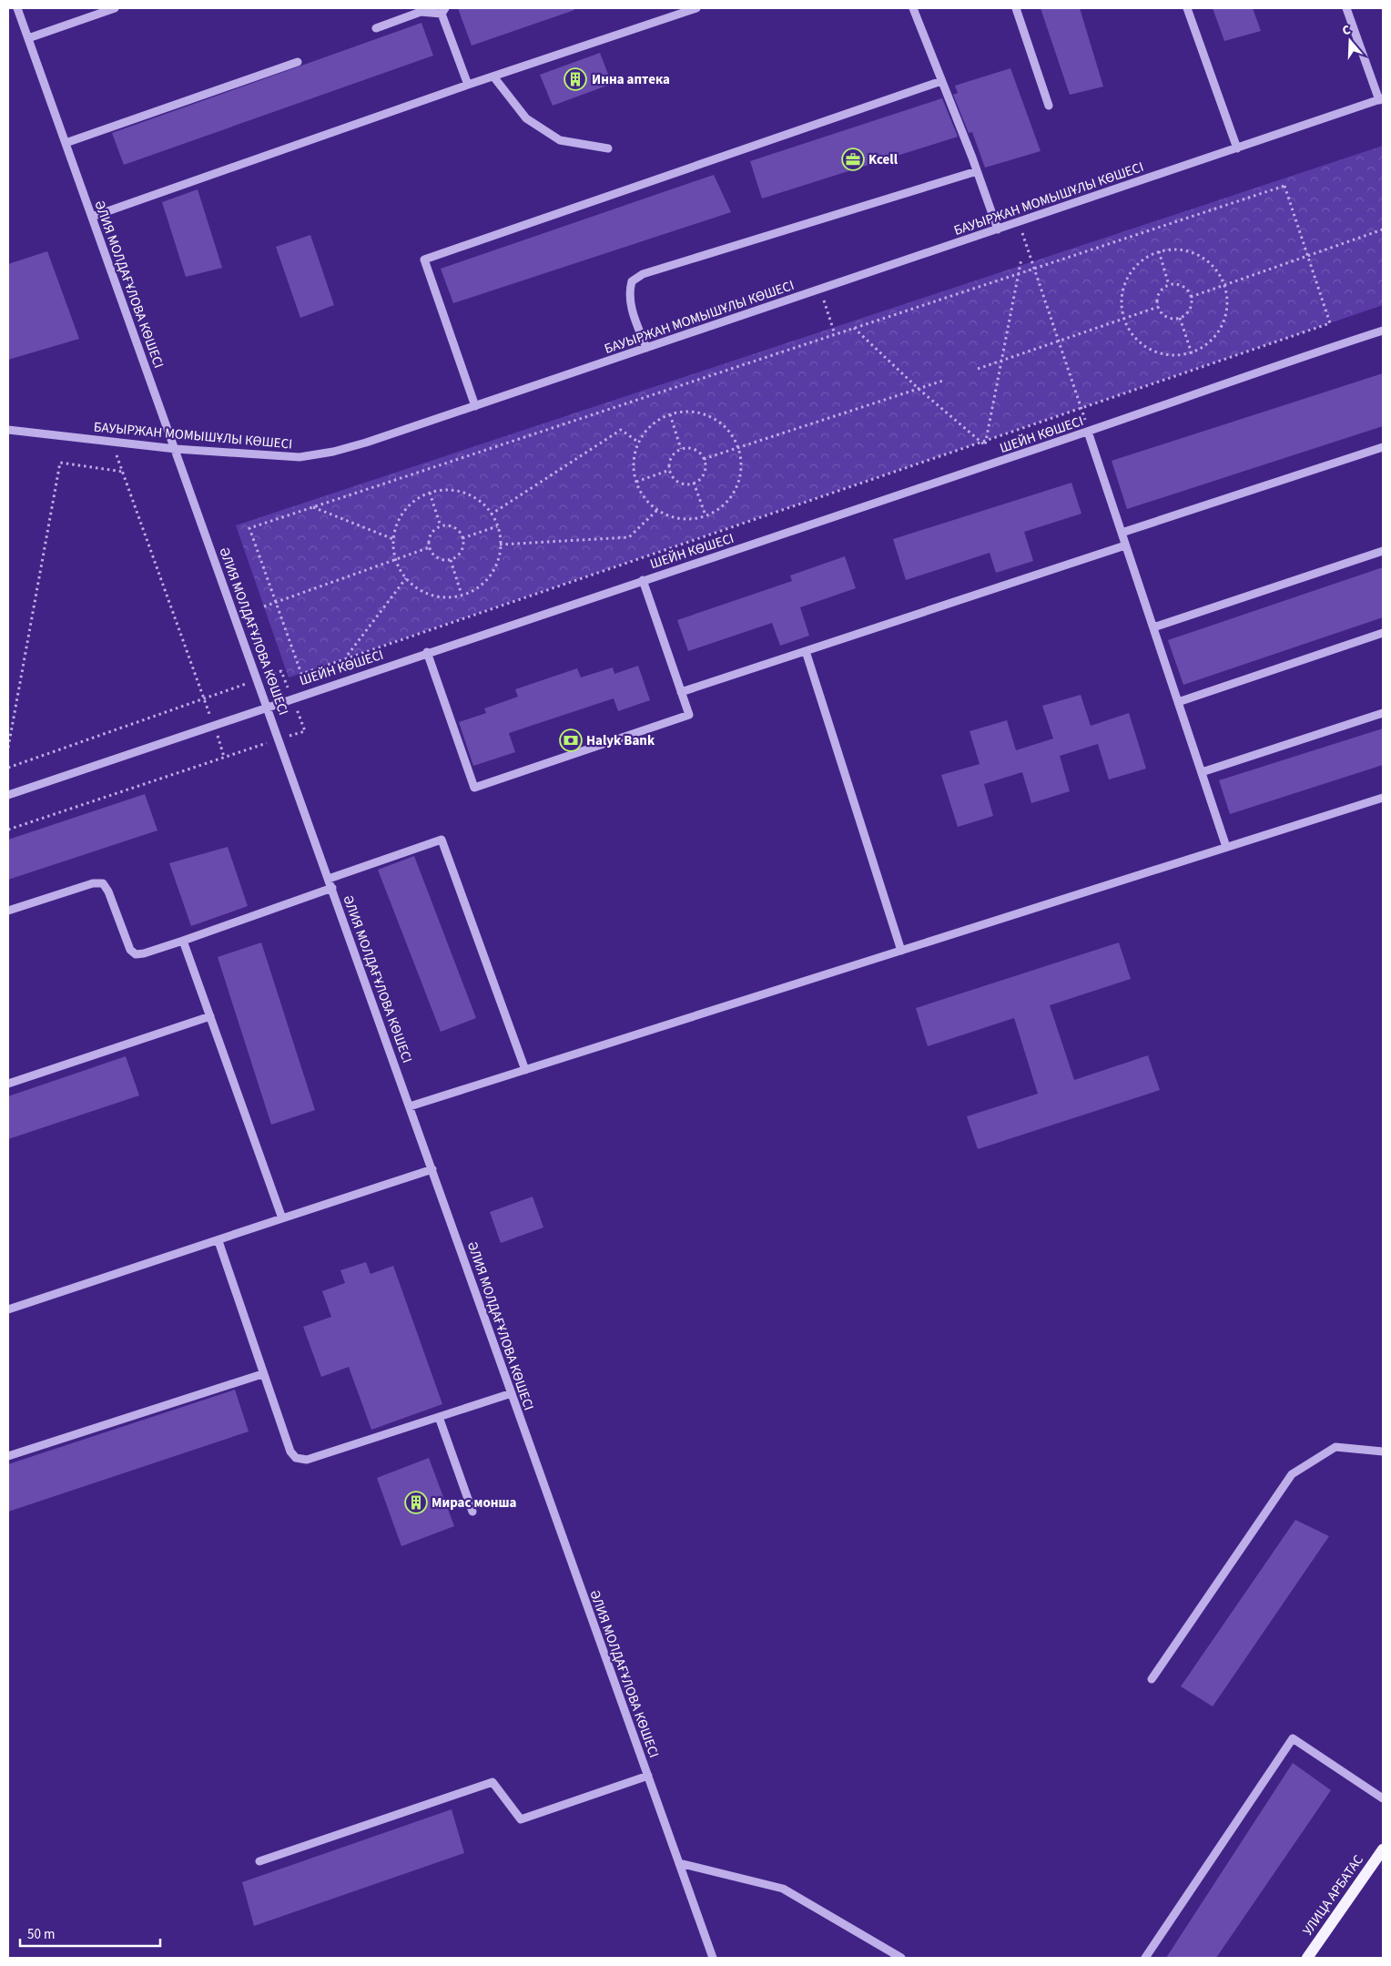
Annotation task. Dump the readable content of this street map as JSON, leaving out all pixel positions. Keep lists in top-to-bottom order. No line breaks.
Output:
{"streets":{"main road":["УЛИЦА АРБАТАС"],"street":["БАУЫРЖАН МОМЫШҰЛЫ КӨШЕСІ","ӘЛИЯ МОЛДАҒҰЛОВА КӨШЕСІ","ШЕЙН КӨШЕСІ"]},"crossings":[["БАУЫРЖАН МОМЫШҰЛЫ КӨШЕСІ","ӘЛИЯ МОЛДАҒҰЛОВА КӨШЕСІ"],["ӘЛИЯ МОЛДАҒҰЛОВА КӨШЕСІ","ШЕЙН КӨШЕСІ"]],"places":{"building":["Инна аптека","Мирас монша"],"office":["Kcell"],"bank":["Halyk Bank"]},"scale_bar":"50 m","north":"top"}
